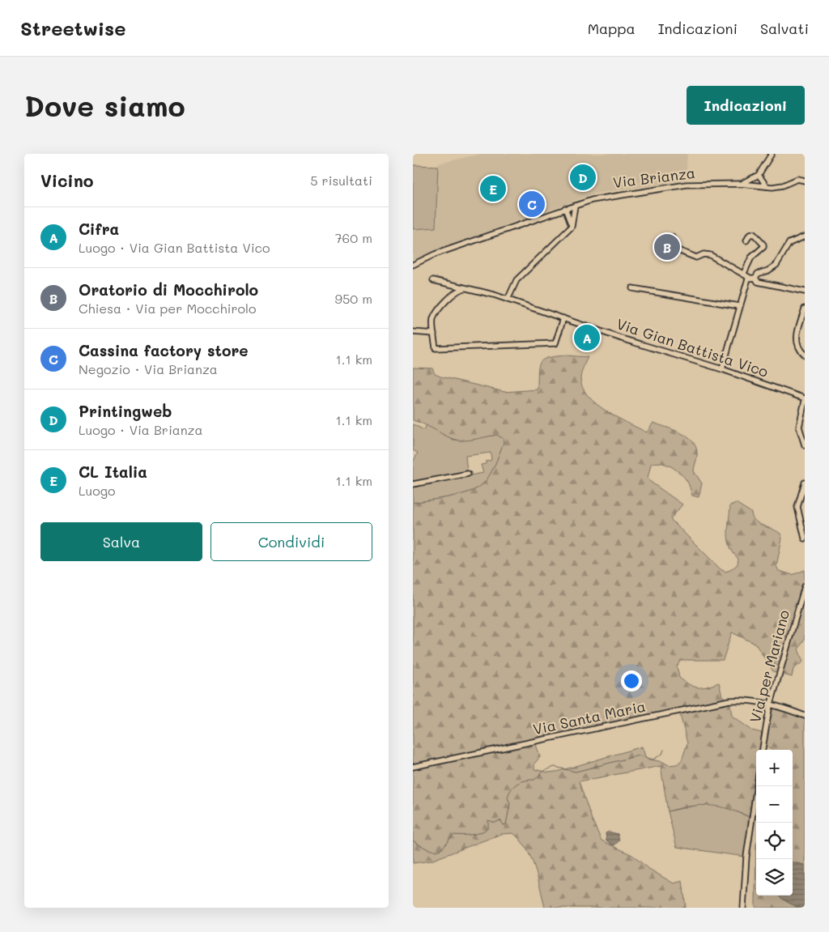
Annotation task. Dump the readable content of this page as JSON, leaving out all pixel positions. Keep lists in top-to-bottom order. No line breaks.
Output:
{"streets":{"street":["Via Brianza","Via Gian Battista Vico","Via per Mariano","Via Santa Maria"]},"crossings":[["Via per Mariano","Via Santa Maria"]],"page":{"header":"Streetwise","nav":["Mappa","Indicazioni","Salvati"],"buttons":["Indicazioni",["Salva","Condividi"]],"title":"Dove siamo","heading":["Vicino","5 risultati"],"pins":["D","E","C","B","A"],"list":[{"mark":"A","name":"Cifra","note":"Luogo · Via Gian Battista Vico","value":"760 m"},{"mark":"B","name":"Oratorio di Mocchirolo","note":"Chiesa · Via per Mocchirolo","value":"950 m"},{"mark":"C","name":"Cassina factory store","note":"Negozio · Via Brianza","value":"1.1 km"},{"mark":"D","name":"Printingweb","note":"Luogo · Via Brianza","value":"1.1 km"},{"mark":"E","name":"CL Italia","note":"Luogo","value":"1.1 km"}],"map_buttons":["+","−"]}}
